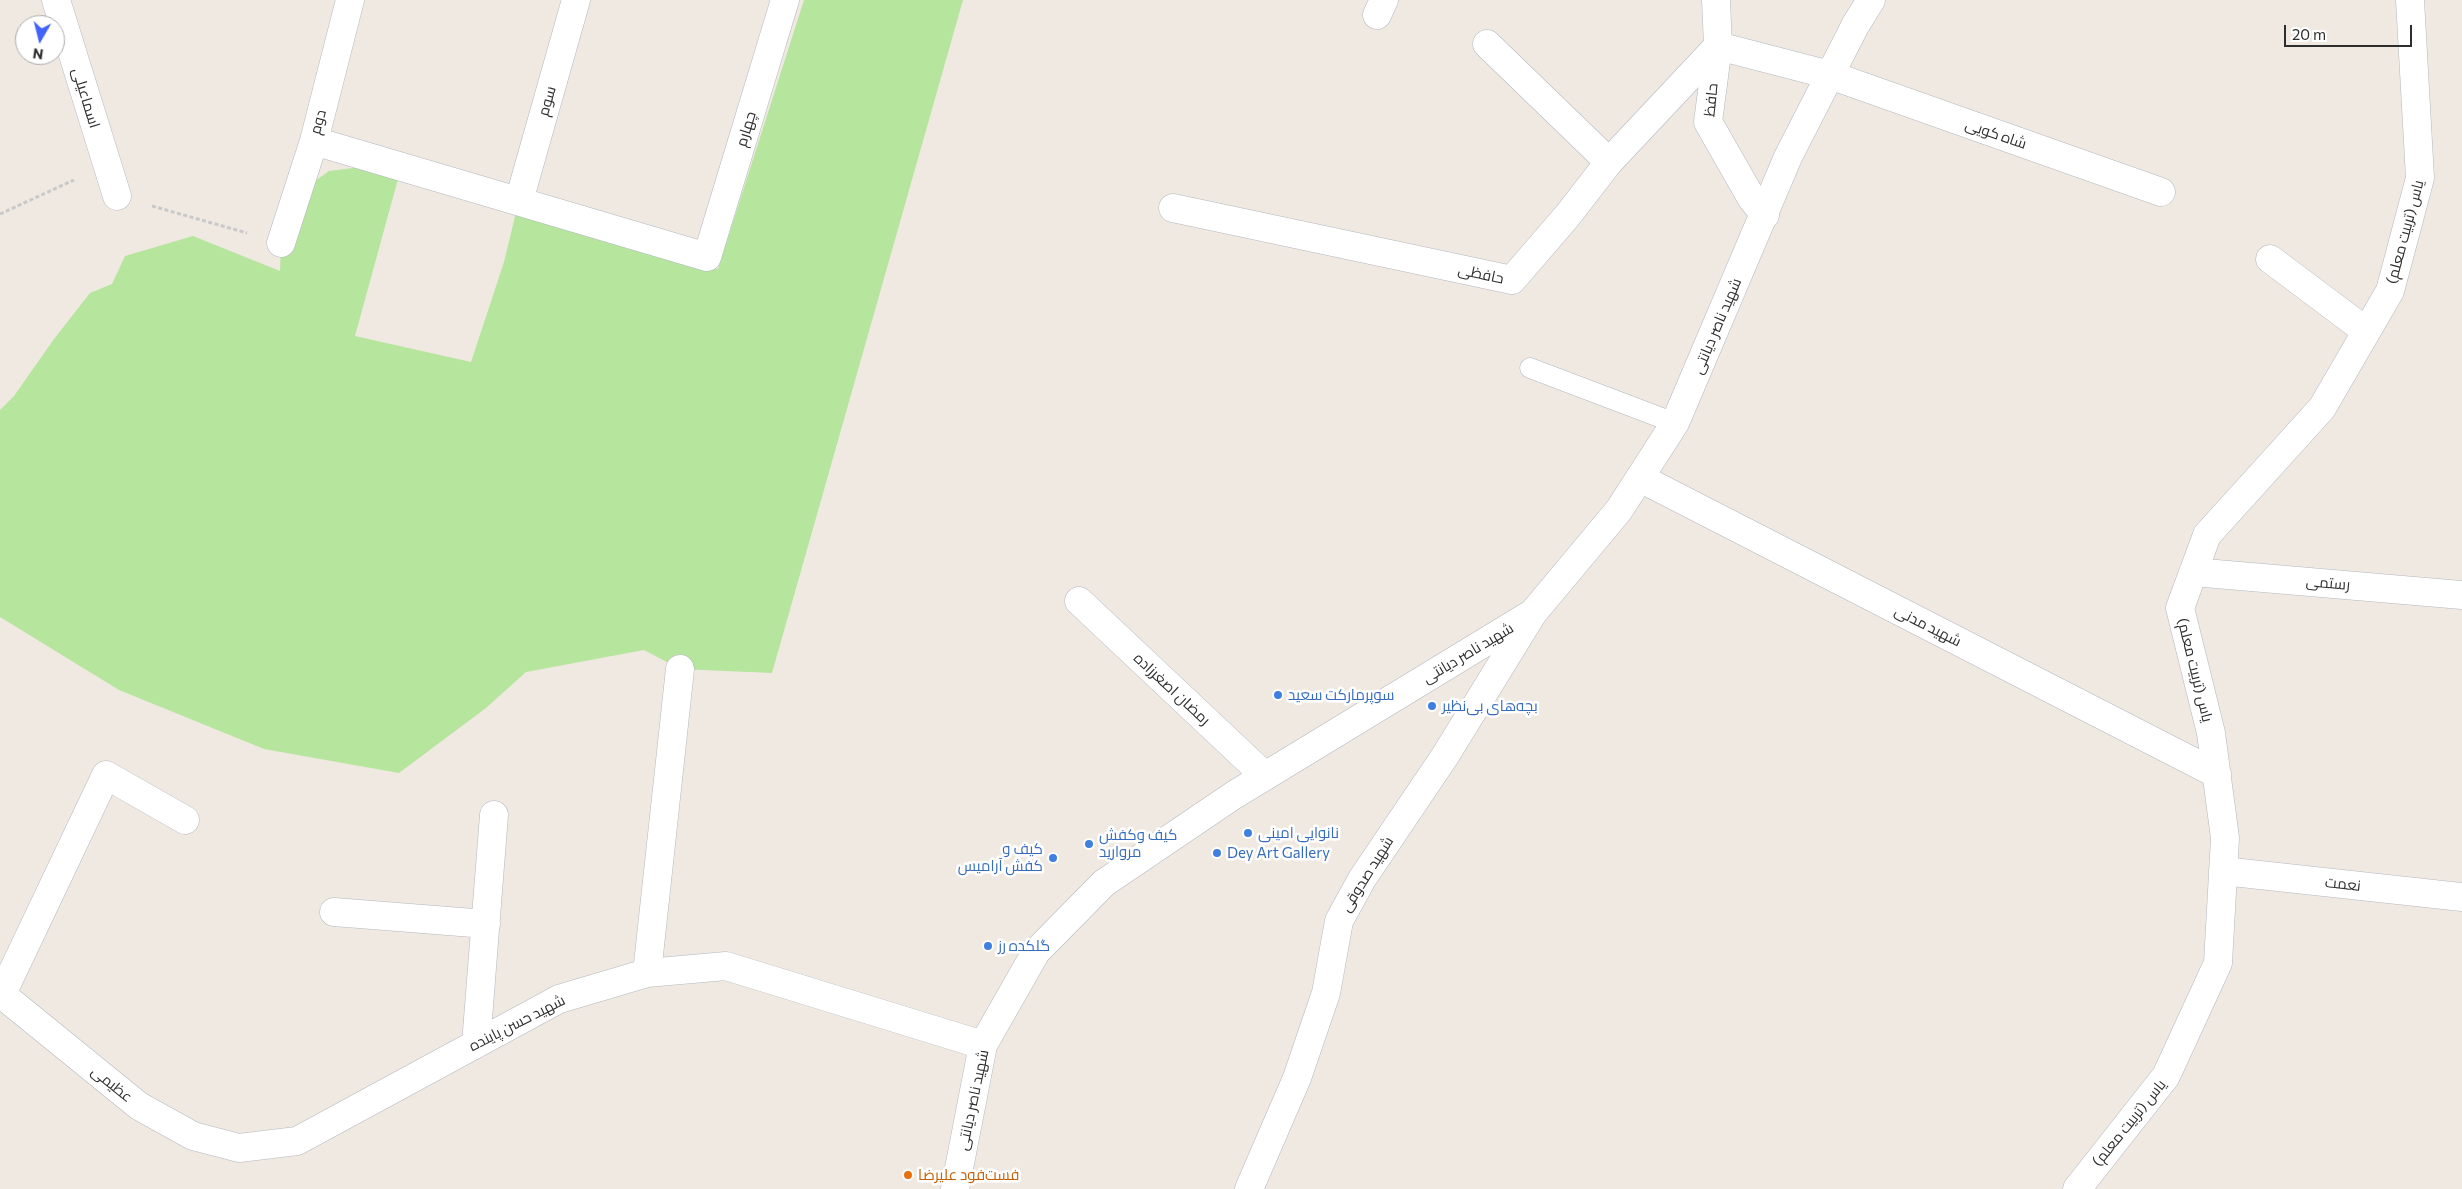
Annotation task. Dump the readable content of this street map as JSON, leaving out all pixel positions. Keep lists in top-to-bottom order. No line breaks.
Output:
{"streets":{"street":["اسماعیلی","حافظ","سوم","دوم","چهارم","شاه کویی","یاس (تربیت معلم)","حافظی","شهید ناصر دیانتی","رستمی","شهید مدنی","رمضان اصغرزاده","شهید صدوقی","نعمت","شهید حسن پاینده","عظیمی"]},"crossings":[["حافظ","شاه کویی"],["حافظ","حافظی"],["حافظ","شهید ناصر دیانتی"],["سوم","چهارم"],["شاه کویی","حافظی"],["شاه کویی","شهید ناصر دیانتی"],["یاس (تربیت معلم)","رستمی"],["یاس (تربیت معلم)","شهید مدنی"],["یاس (تربیت معلم)","نعمت"],["شهید ناصر دیانتی","شهید مدنی"],["شهید ناصر دیانتی","رمضان اصغرزاده"],["شهید ناصر دیانتی","شهید صدوقی"],["شهید ناصر دیانتی","شهید حسن پاینده"],["شهید حسن پاینده","عظیمی"]],"places":["سوپرمارکت سعید","بچه‌های بی‌نظیر","نانوایی امینی","کیف و‌کفش مروارید","Dey Art Gallery","کیف و‌ کفش آرامیس","گلکده رز","فست‌فود علیرضا"],"scale_bar":"20 m","north":"bottom"}
